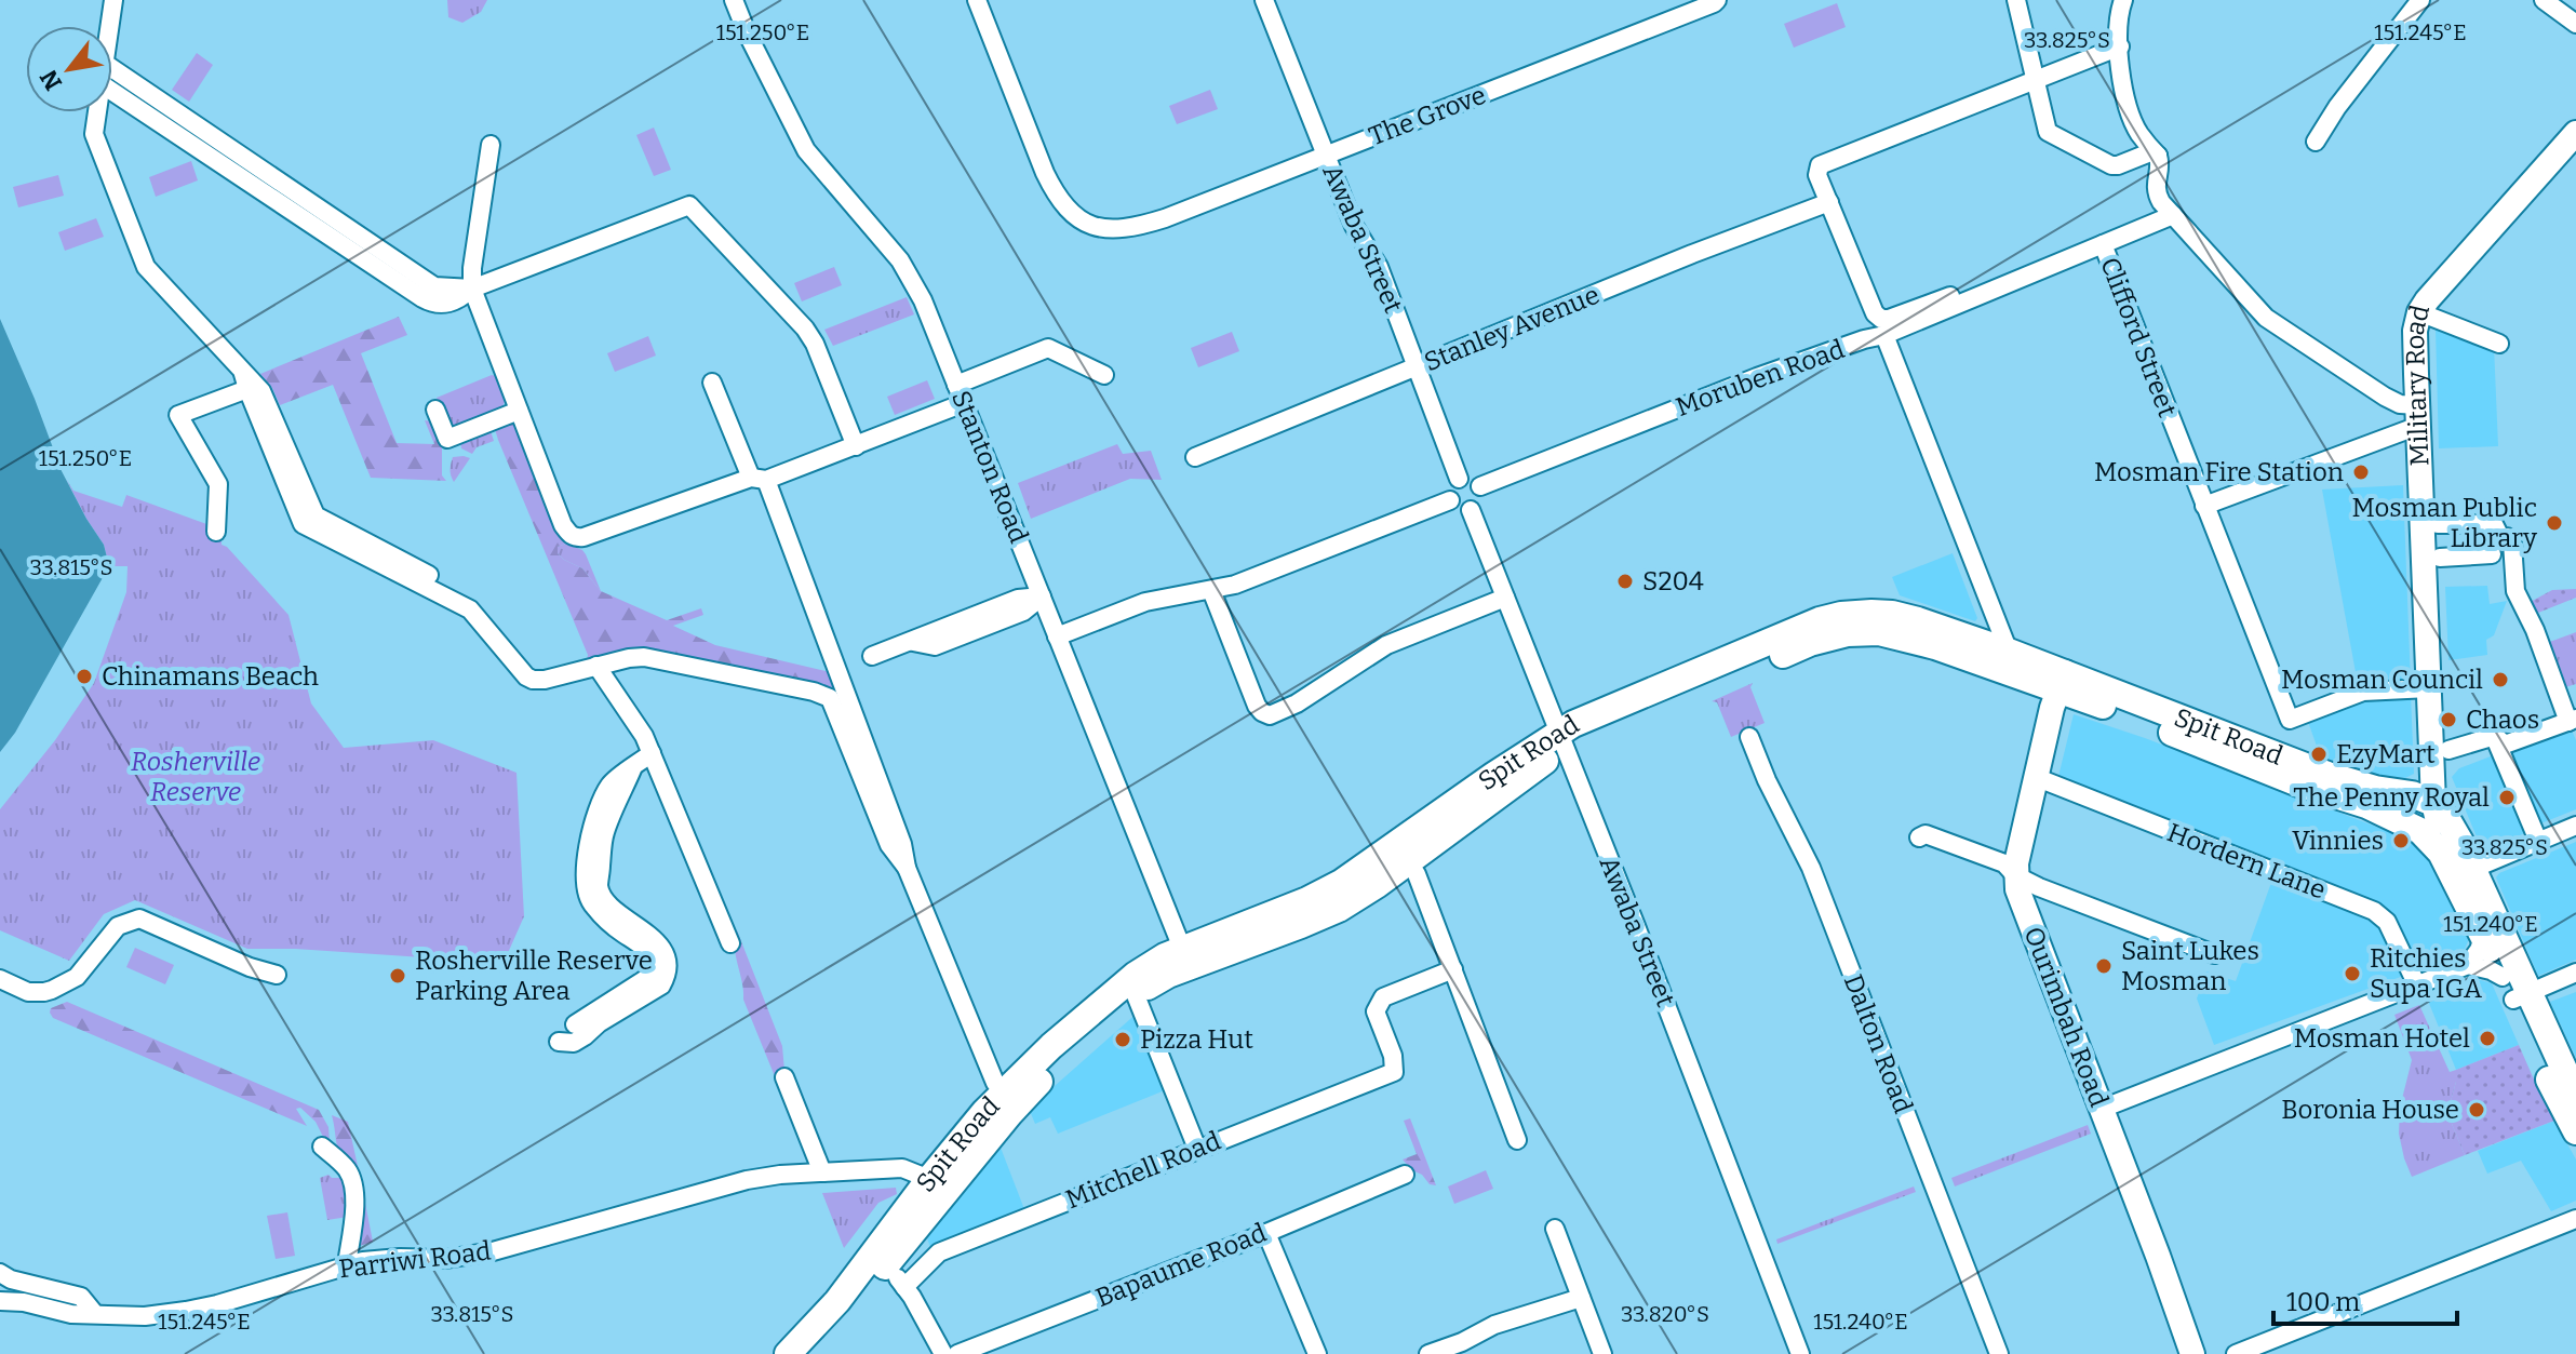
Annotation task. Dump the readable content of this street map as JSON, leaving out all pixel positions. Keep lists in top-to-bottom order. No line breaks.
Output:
{"streets":{"highway":["Military Road","Spit Road"],"main road":["Ourimbah Road"],"street":["The Grove","Awaba Street","Stanley Avenue","Clifford Street","Moruben Road","Stanton Road","Hordern Lane","Dalton Road","Mitchell Road","Parriwi Road","Bapaume Road"]},"crossings":[["The Grove","Awaba Street"],["Awaba Street","Stanley Avenue"],["Awaba Street","Moruben Road"],["Awaba Street","Spit Road"],["Stanley Avenue","Moruben Road"],["Clifford Street","Moruben Road"],["Clifford Street","Military Road"],["Military Road","Spit Road"],["Stanton Road","Spit Road"],["Spit Road","Parriwi Road"]],"parks":["Rosherville Reserve"],"places":["Mosman Fire Station","Mosman Public Library","S204","Chinamans Beach","Mosman Council","Chaos","EzyMart","The Penny Royal","Vinnies","Saint Lukes Mosman","Ritchies Supa IGA","Rosherville Reserve Parking Area","Mosman Hotel","Pizza Hut","Boronia House"],"scale_bar":"100 m","north":"bottom left","coordinates":["151.250°E","151.245°E","33.825°S","33.815°S","151.240°E","33.820°S"]}
